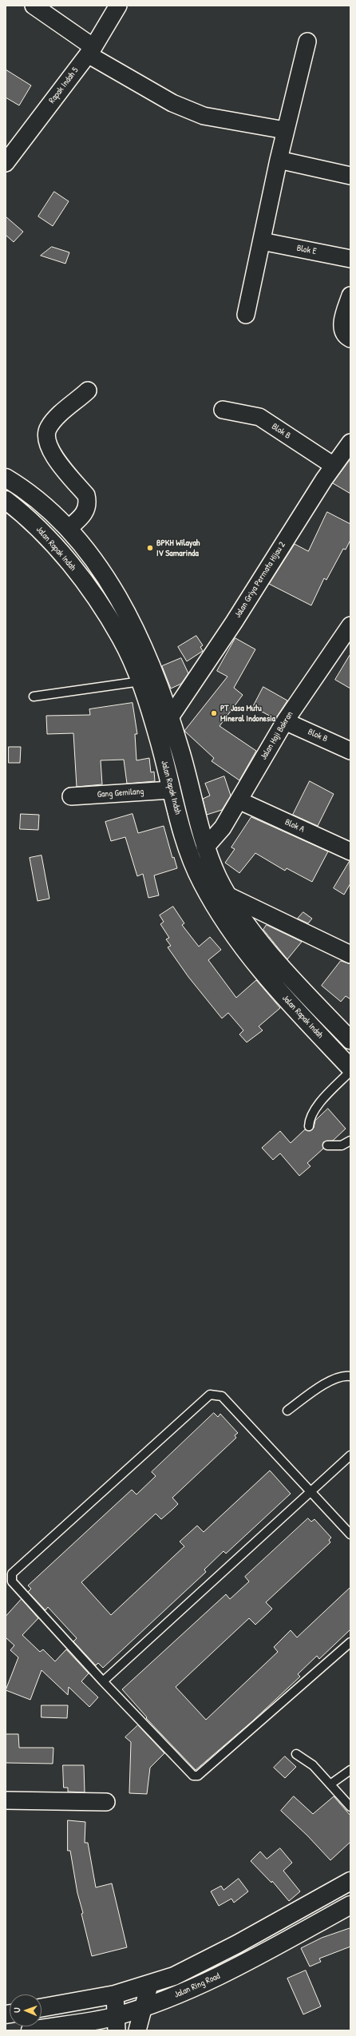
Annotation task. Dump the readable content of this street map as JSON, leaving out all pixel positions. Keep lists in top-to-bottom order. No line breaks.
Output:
{"streets":{"main road":["Jalan Rapak Indah","Jalan Ring Road"],"street":["Rapak Indah 5","Blok E","Blok B","Jalan Griya Permata Hijau 2","Jalan Haji Bakran","Gang Gemilang","Blok A"]},"crossings":[["Blok B","Jalan Griya Permata Hijau 2"],["Blok B","Jalan Haji Bakran"],["Jalan Rapak Indah","Jalan Griya Permata Hijau 2"],["Jalan Rapak Indah","Jalan Haji Bakran"],["Jalan Rapak Indah","Gang Gemilang"],["Jalan Haji Bakran","Blok A"]],"places":["BPKH Wilayah IV Samarinda","PT Jasa Mutu Mineral Indonesia"],"north":"left"}
